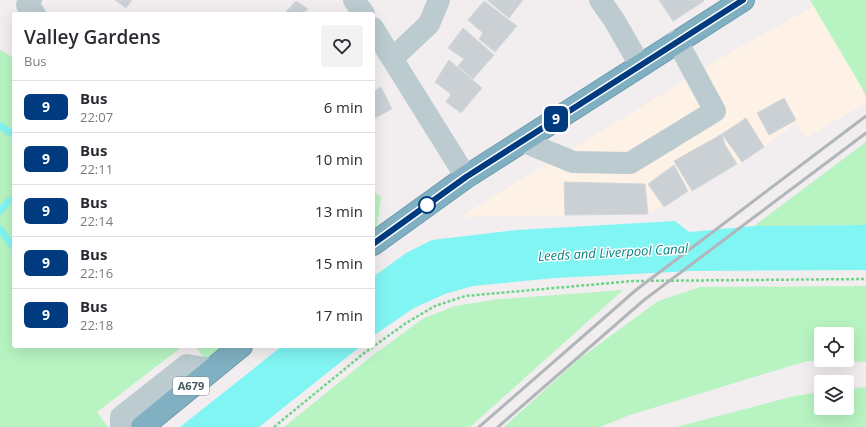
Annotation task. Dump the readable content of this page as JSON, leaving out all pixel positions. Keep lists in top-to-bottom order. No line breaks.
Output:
{"streets":{"highway":["A679"]},"water":["Leeds and Liverpool Canal"],"lines":["bus line 9"],"page":{"on_map":"9","heading":["Valley Gardens","Bus"],"list":[{"mark":"9","name":"Bus","note":"22:07","value":"6 min"},{"mark":"9","name":"Bus","note":"22:11","value":"10 min"},{"mark":"9","name":"Bus","note":"22:14","value":"13 min"},{"mark":"9","name":"Bus","note":"22:16","value":"15 min"},{"mark":"9","name":"Bus","note":"22:18","value":"17 min"}]}}
